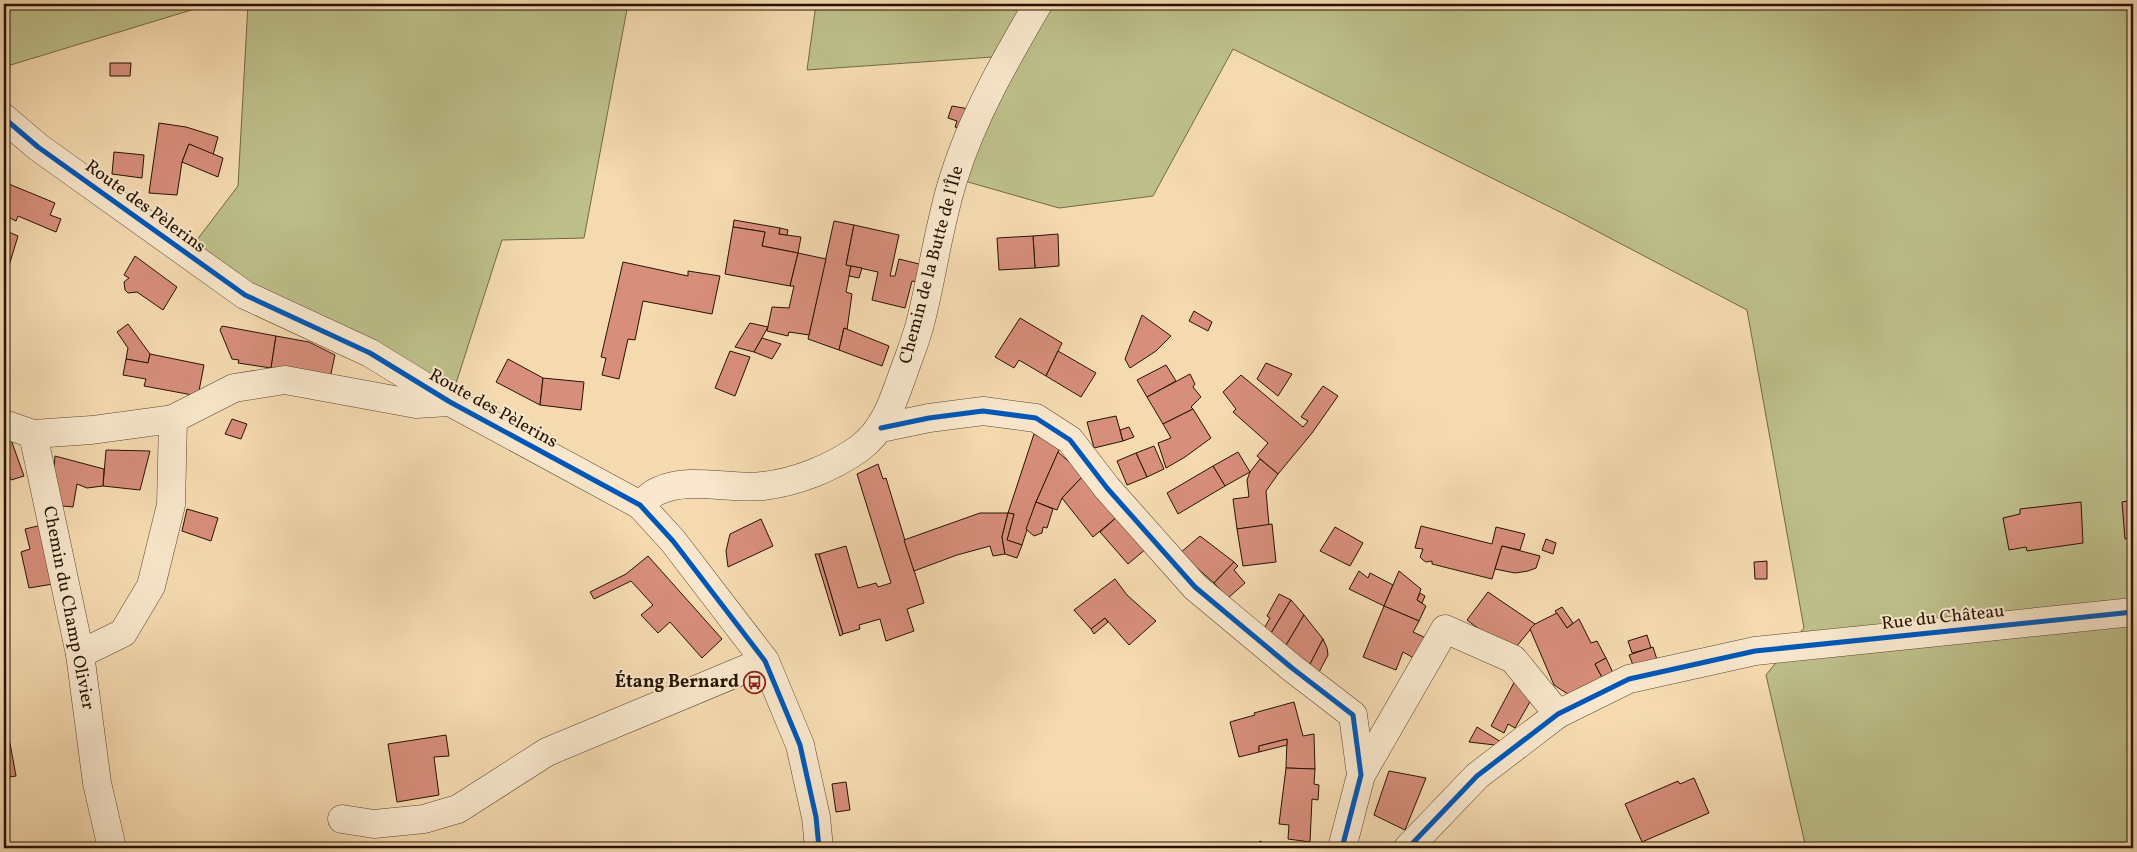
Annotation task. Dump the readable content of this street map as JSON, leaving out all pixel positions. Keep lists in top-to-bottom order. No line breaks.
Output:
{"streets":{"street":["Route des Pèlerins","Chemin de la Butte de l'Île","Chemin du Champ Olivier","Rue du Château"]},"crossings":[["Route des Pèlerins","Chemin de la Butte de l'Île"]],"places":{"bus stop":["Étang Bernard"]}}
